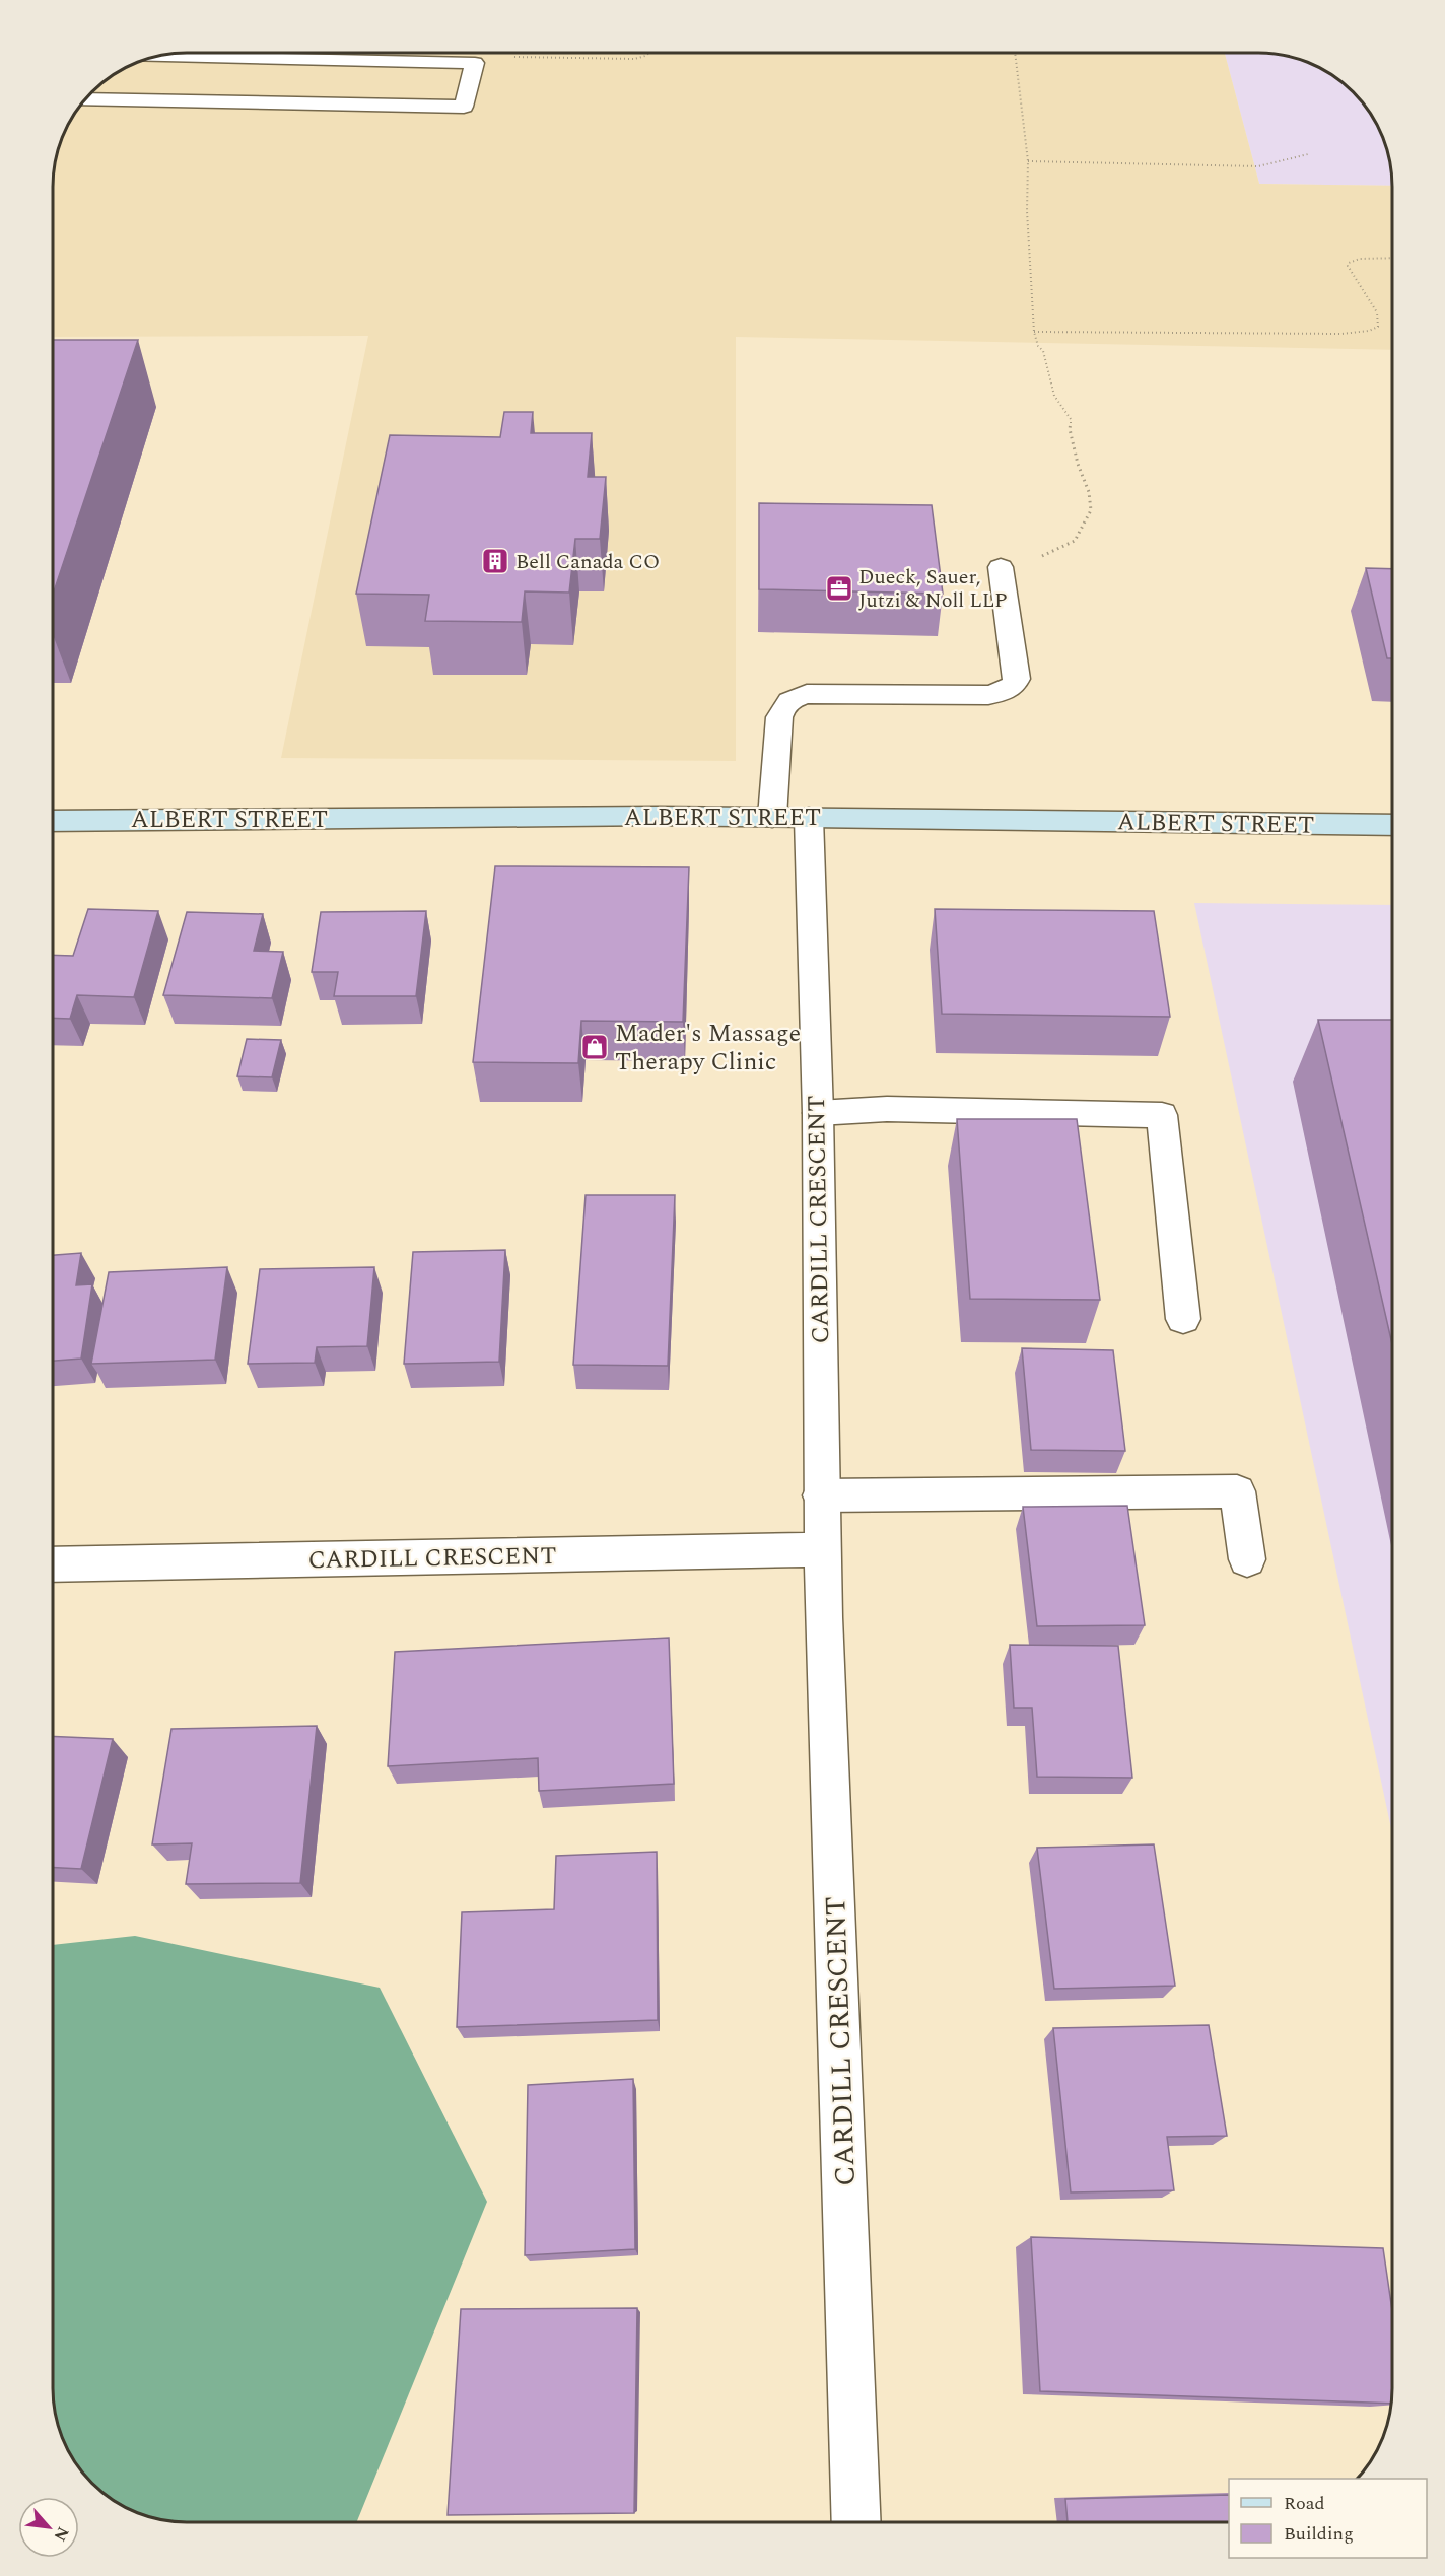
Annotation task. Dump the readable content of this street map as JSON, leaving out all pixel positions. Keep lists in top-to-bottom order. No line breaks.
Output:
{"streets":{"street":["ALBERT STREET","CARDILL CRESCENT"]},"crossings":[["ALBERT STREET","CARDILL CRESCENT"]],"places":{"building":["Bell Canada CO"],"office":["Dueck, Sauer, Jutzi & Noll LLP"],"shop":["Mader's Massage Therapy Clinic"]},"legend":["Road","Building"],"north":"bottom right"}
